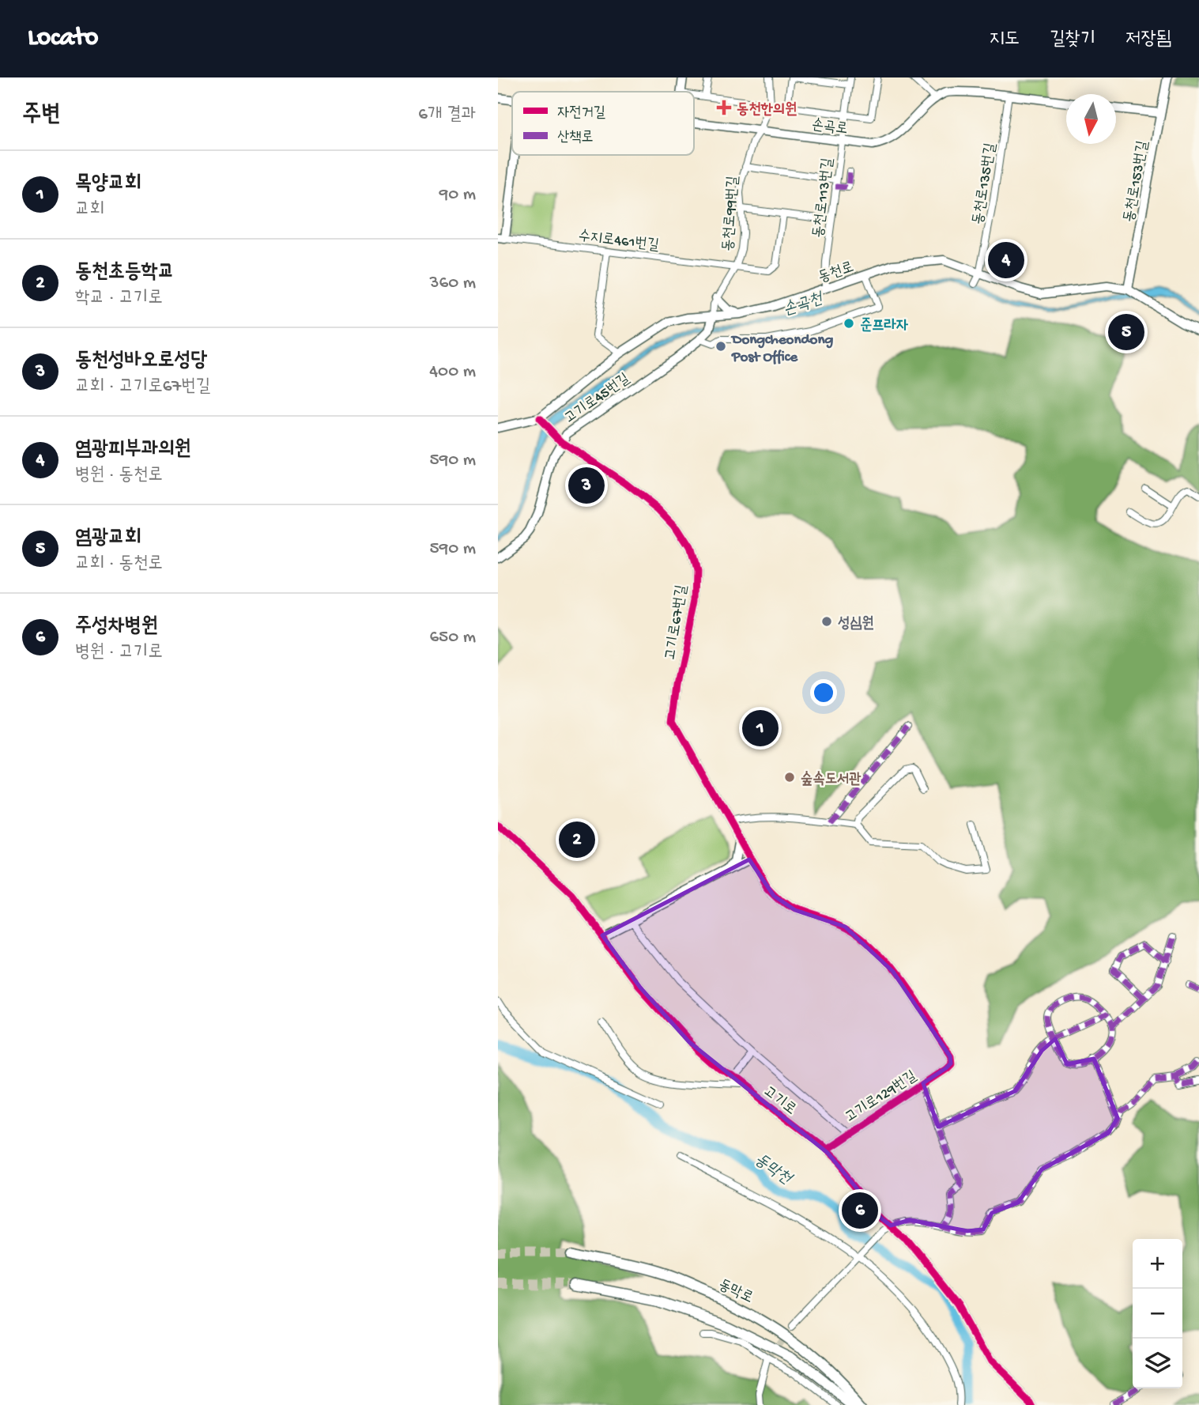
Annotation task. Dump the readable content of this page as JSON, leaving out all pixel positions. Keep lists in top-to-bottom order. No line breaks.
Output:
{"streets":{"main road":["동막로"],"street":["손곡로","동천로153번길","동천로135번길","동천로113번길","동천로99번길","수지로461번길","동천로","고기로45번길","고기로67번길","고기로129번길","고기로"]},"crossings":[["손곡로","동천로135번길"],["손곡로","동천로113번길"],["손곡로","동천로99번길"],["동천로153번길","동천로"],["동천로135번길","동천로"],["동천로113번길","동천로"],["동천로99번길","수지로461번길"],["동천로99번길","동천로"],["동천로","고기로67번길"],["고기로45번길","고기로67번길"],["고기로67번길","고기로129번길"],["고기로129번길","고기로"]],"water":["손곡천","동막천"],"places":{"health":["동천한의원"],"other":["준프라자","Dongcheondong Post Office","성심원","숲속도서관"]},"legend":["자전거길","산책로"],"north":"bottom","page":{"header":"Locato","nav":["지도","길찾기","저장됨"],"heading":["주변","6개 결과"],"list":[{"mark":"1","name":"목양교회","note":"교회","value":"90 m"},{"mark":"2","name":"동천초등학교","note":"학교 · 고기로","value":"360 m"},{"mark":"3","name":"동천성바오로성당","note":"교회 · 고기로67번길","value":"400 m"},{"mark":"4","name":"염광피부과의원","note":"병원 · 동천로","value":"590 m"},{"mark":"5","name":"염광교회","note":"교회 · 동천로","value":"590 m"},{"mark":"6","name":"주성차병원","note":"병원 · 고기로","value":"650 m"}],"pins":["4","5","3","1","2","6"],"map_buttons":["+","−"]}}
